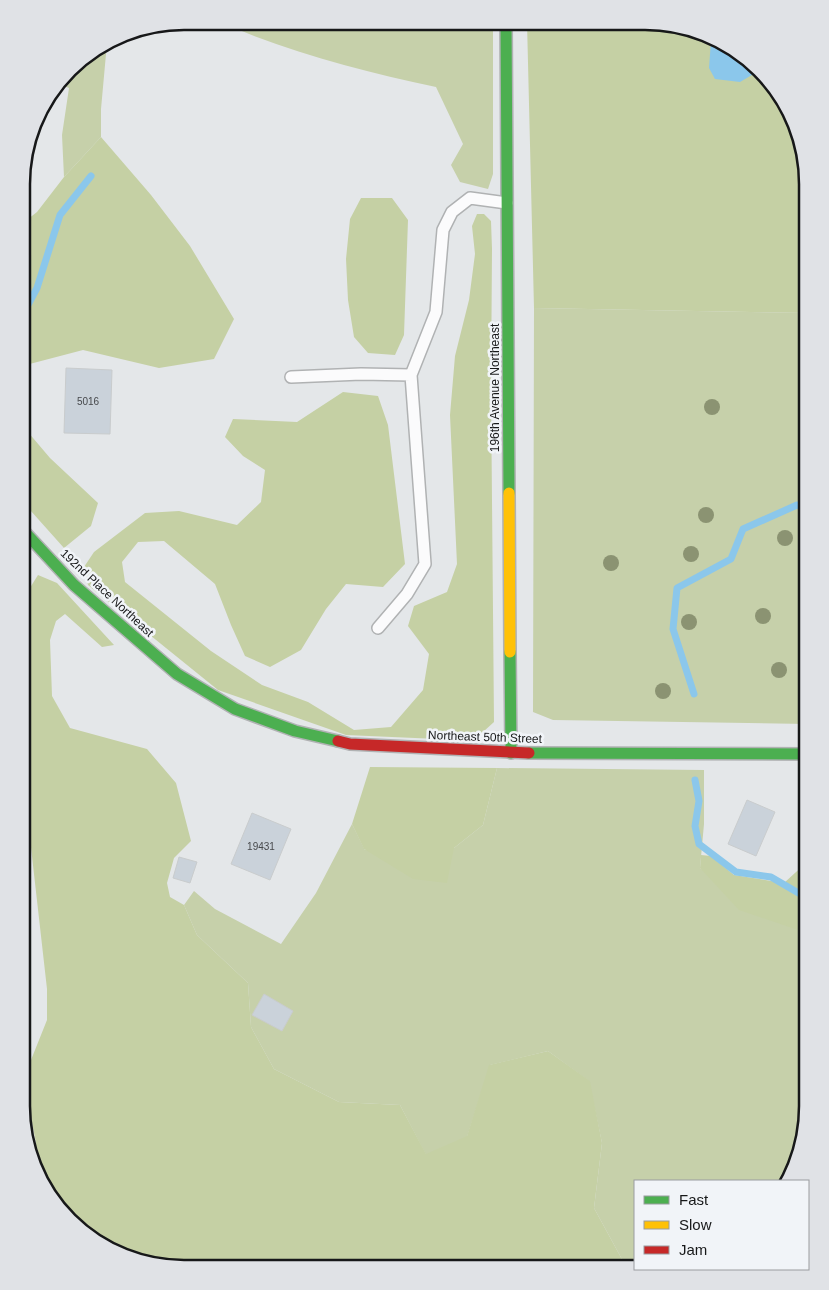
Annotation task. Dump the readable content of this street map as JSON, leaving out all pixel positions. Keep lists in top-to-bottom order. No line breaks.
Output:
{"streets":{"street":["196th Avenue Northeast","192nd Place Northeast","Northeast 50th Street"]},"crossings":[["196th Avenue Northeast","Northeast 50th Street"],["192nd Place Northeast","Northeast 50th Street"]],"house_numbers":["5016","19431"],"legend":["Fast","Slow","Jam"]}
